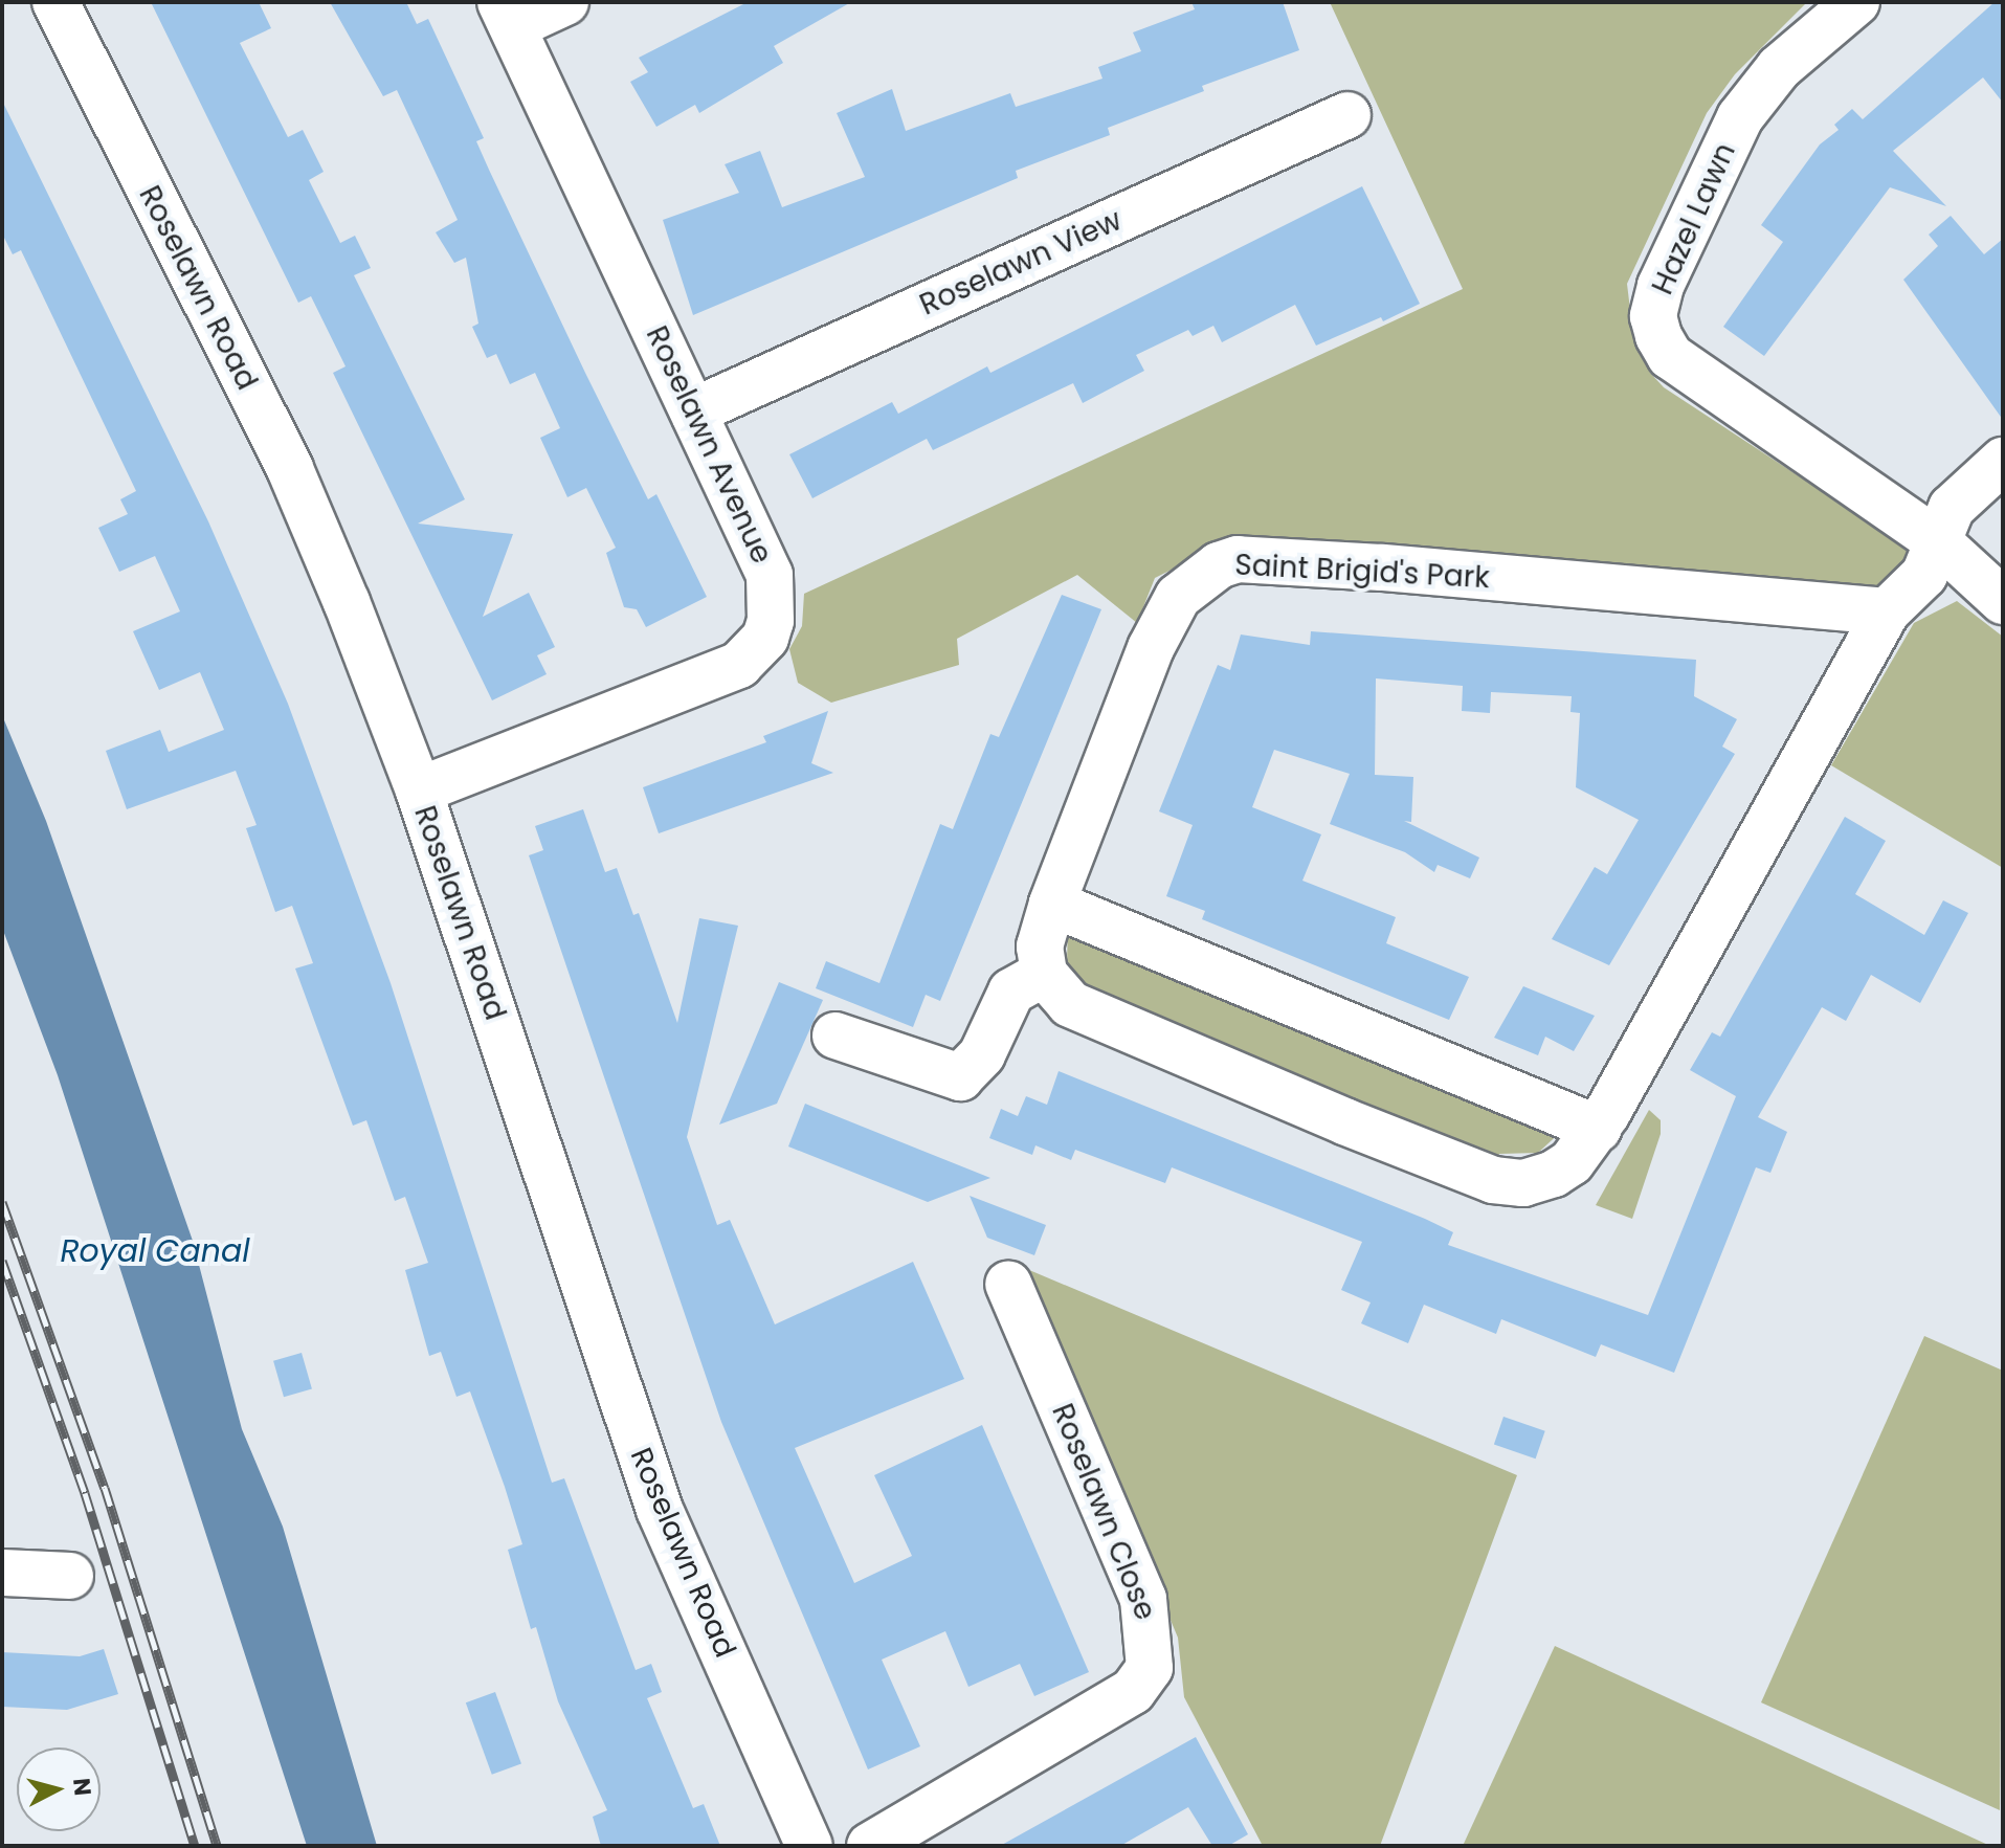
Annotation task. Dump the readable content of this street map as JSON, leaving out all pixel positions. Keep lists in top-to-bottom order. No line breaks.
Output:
{"streets":{"street":["Hazel Lawn","Roselawn View","Roselawn Road","Roselawn Avenue","Saint Brigid's Park","Roselawn Close"]},"crossings":[["Roselawn View","Roselawn Avenue"],["Roselawn Road","Roselawn Avenue"]],"water":["Royal Canal"],"north":"right"}
